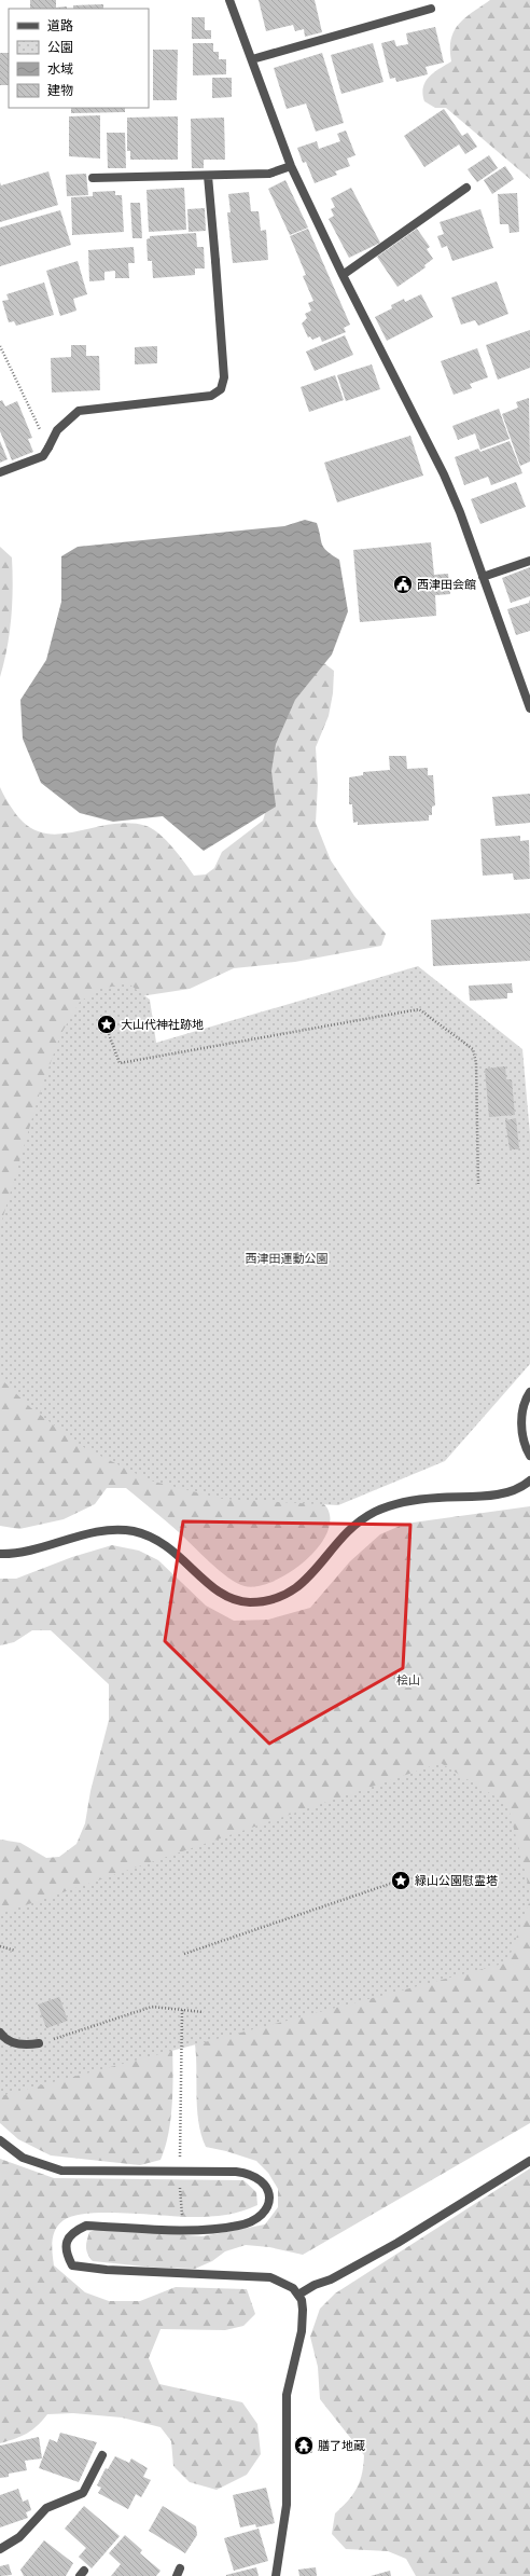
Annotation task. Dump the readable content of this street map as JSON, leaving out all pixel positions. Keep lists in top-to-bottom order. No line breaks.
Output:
{"parks":["西津田運動公園","桧山"],"places":{"public building":["西津田会館"],"place":["大山代神社跡地","緑山公園慰霊塔"],"temple":["膳了地蔵"]},"legend":["道路","公園","水域","建物"]}
